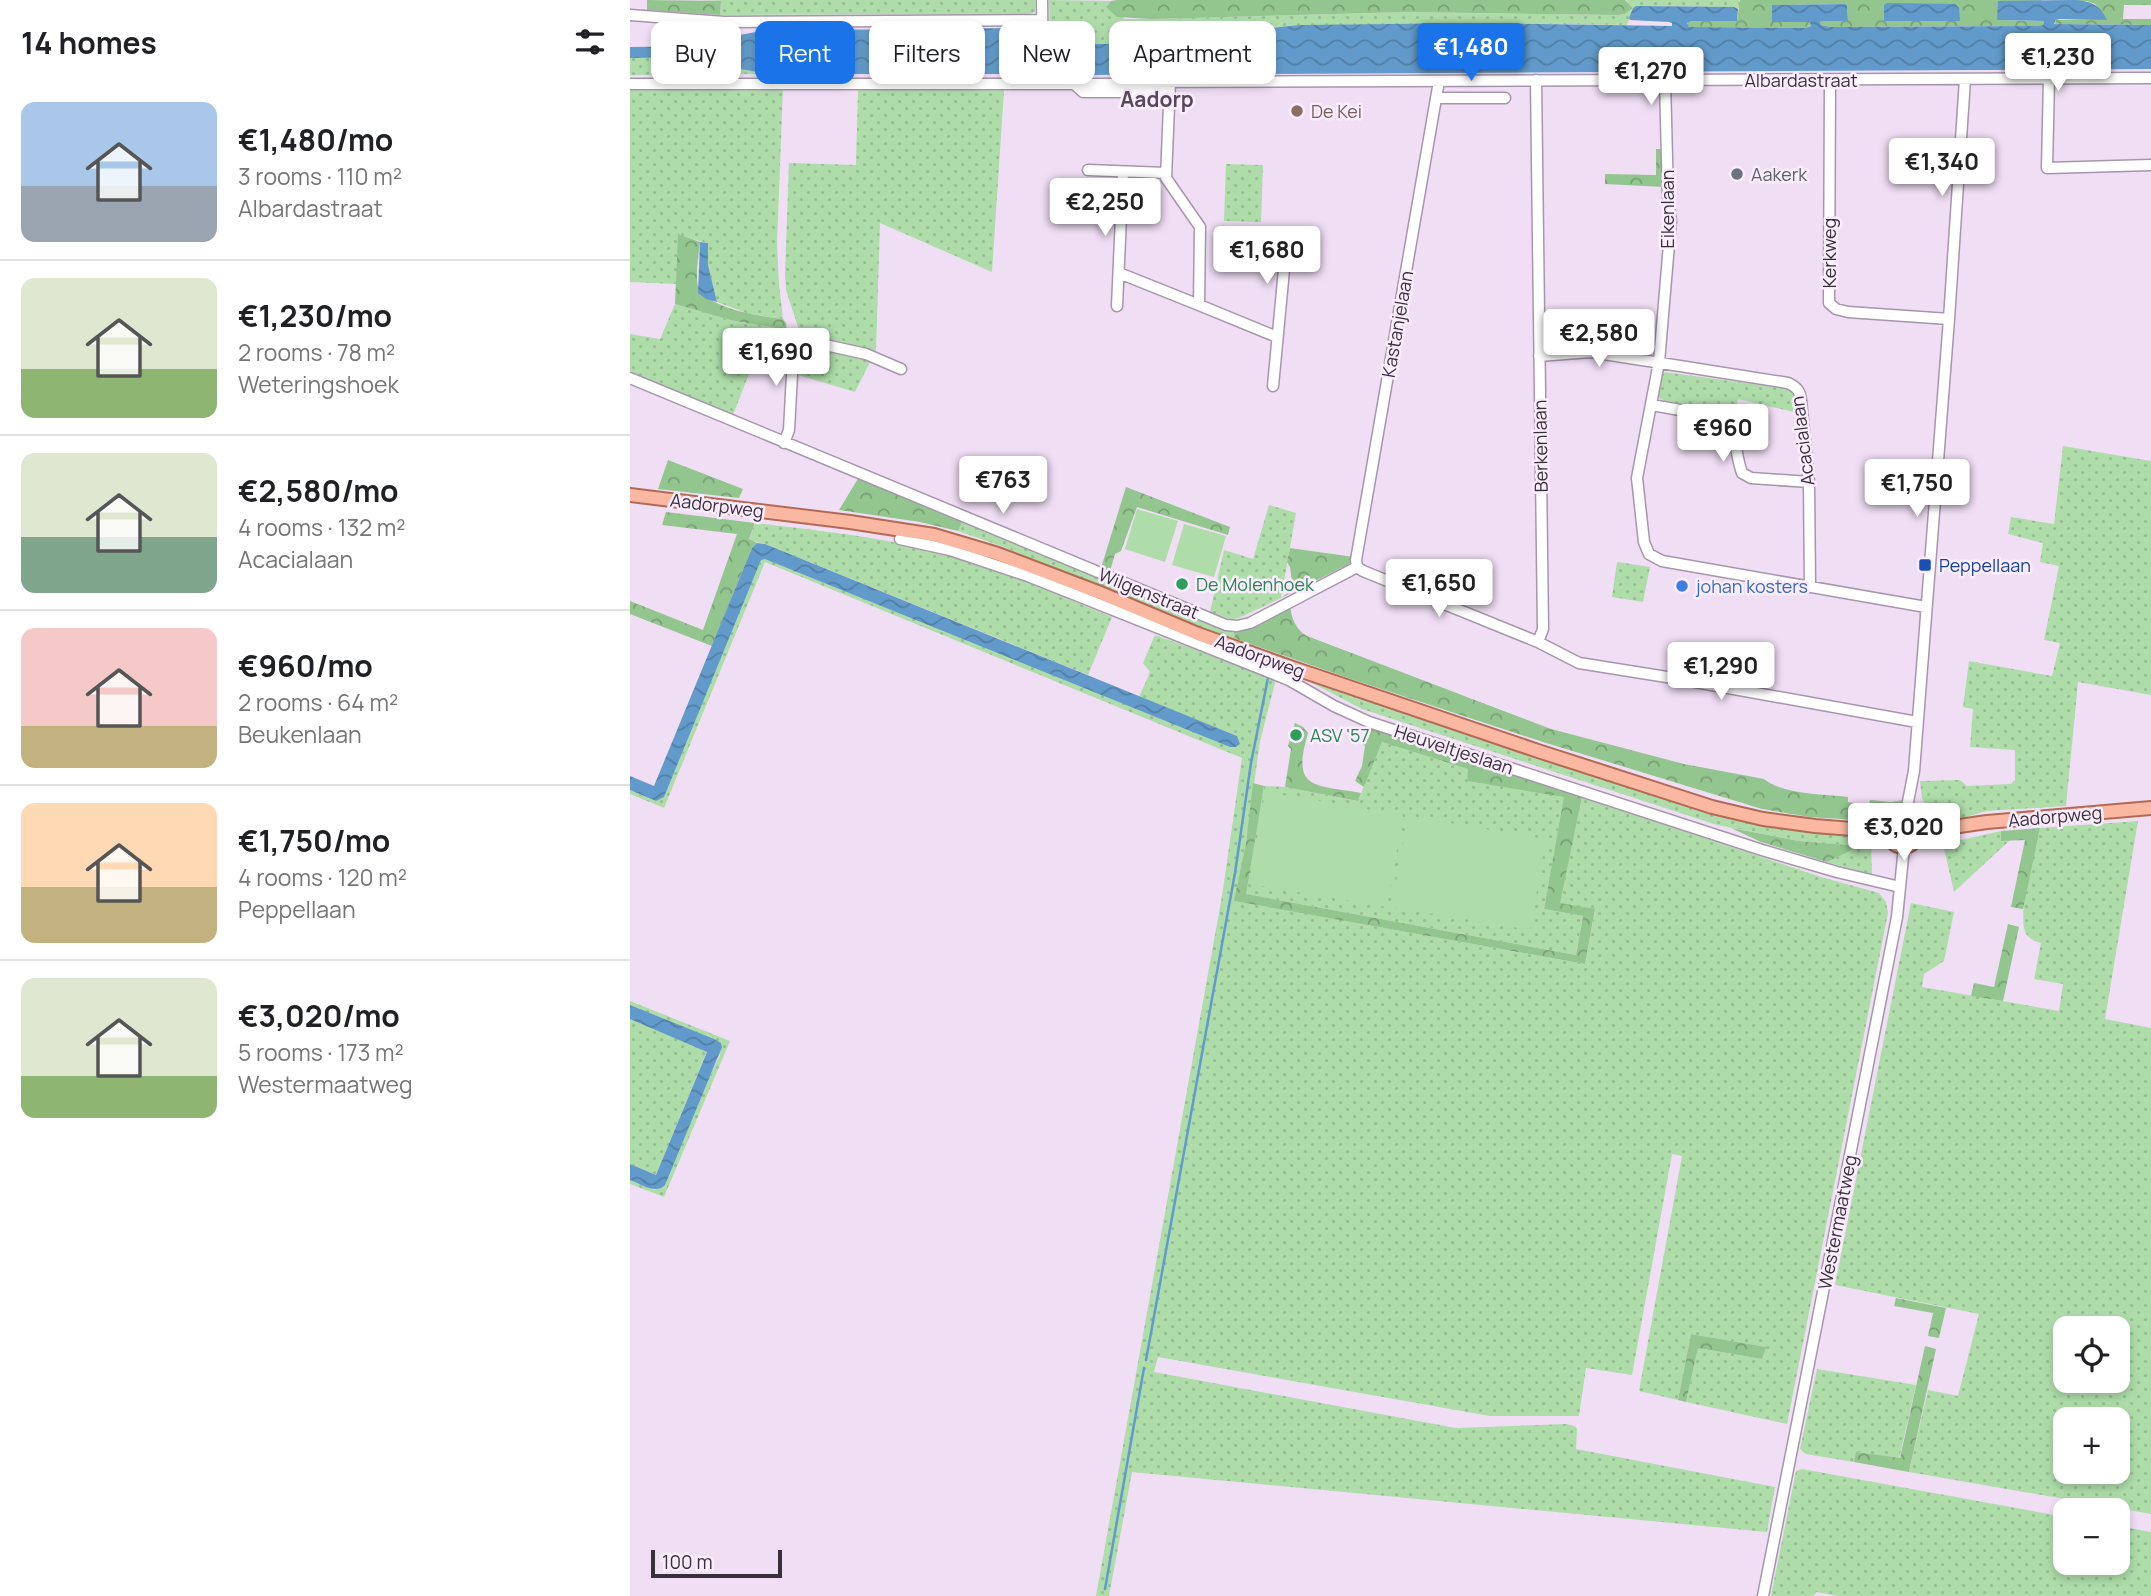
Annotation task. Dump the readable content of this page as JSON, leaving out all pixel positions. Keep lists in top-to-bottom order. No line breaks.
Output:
{"streets":{"main road":["Aadorpweg"],"street":["Albardastraat","Eikenlaan","Kerkweg","Kastanjelaan","Acacialaan","Berkenlaan","Wilgenstraat","Heuveltjeslaan","Westermaatweg"]},"crossings":[["Albardastraat","Eikenlaan"],["Albardastraat","Kerkweg"],["Albardastraat","Kastanjelaan"],["Albardastraat","Berkenlaan"],["Eikenlaan","Acacialaan"],["Kastanjelaan","Wilgenstraat"],["Acacialaan","Berkenlaan"],["Aadorpweg","Westermaatweg"],["Heuveltjeslaan","Westermaatweg"]],"districts":["Aadorp"],"places":{"other":["De Kei","Aakerk","De Molenhoek","johan kosters","ASV '57"],"transit":["Peppellaan"]},"scale_bar":"100 m","page":{"heading":"14 homes","chip":["Buy","Rent","Filters","New","Apartment"],"price":["€1,480","€1,230","€1,270","€1,340","€2,250","€1,680","€2,580","€1,690","€960","€763","€1,750","€1,650","€1,290","€3,020"],"list":[{"name":"€1,480/mo","note":"3 rooms · 110 m² · Albardastraat"},{"name":"€1,230/mo","note":"2 rooms · 78 m² · Weteringshoek"},{"name":"€2,580/mo","note":"4 rooms · 132 m² · Acacialaan"},{"name":"€960/mo","note":"2 rooms · 64 m² · Beukenlaan"},{"name":"€1,750/mo","note":"4 rooms · 120 m² · Peppellaan"},{"name":"€3,020/mo","note":"5 rooms · 173 m² · Westermaatweg"}],"map_buttons":["+","−"],"scale":"100 m"}}
